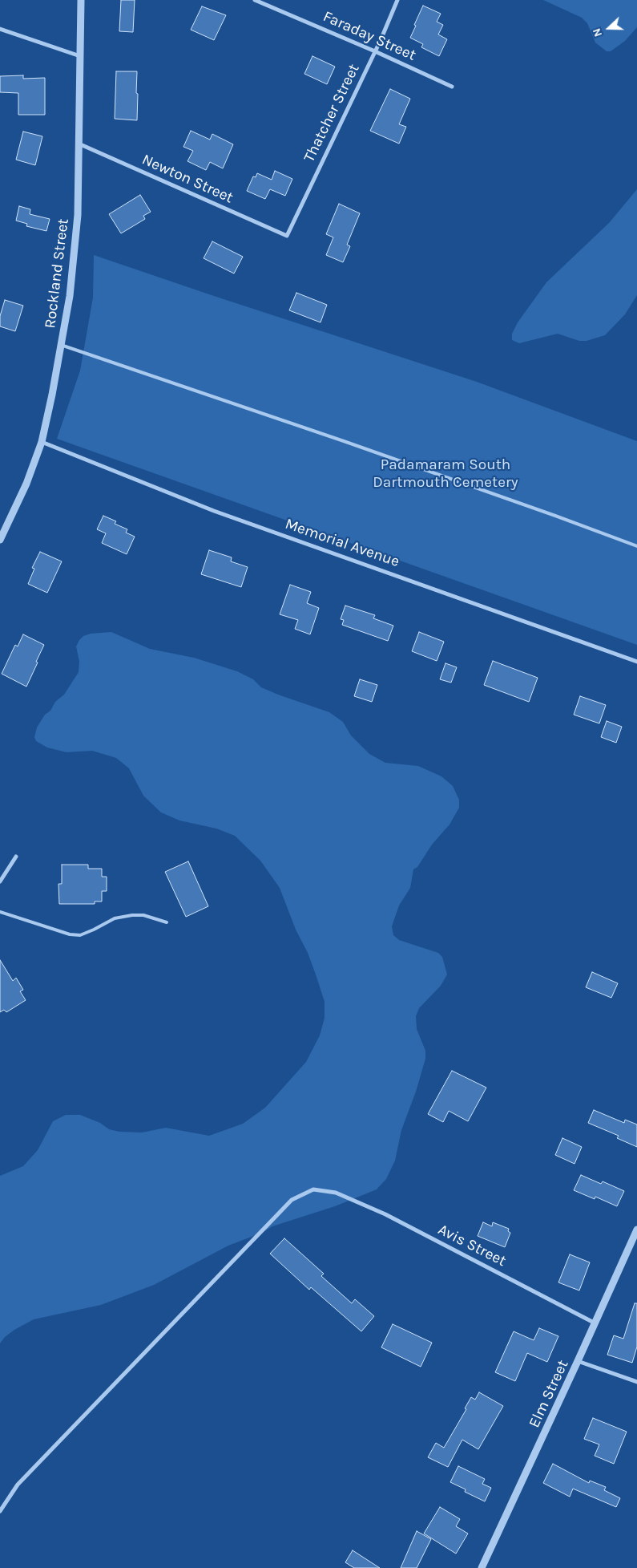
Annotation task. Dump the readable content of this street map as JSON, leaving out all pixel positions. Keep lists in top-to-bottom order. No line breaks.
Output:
{"streets":{"street":["Faraday Street","Thatcher Street","Newton Street","Rockland Street","Memorial Avenue","Avis Street","Elm Street"]},"crossings":[["Faraday Street","Thatcher Street"],["Thatcher Street","Newton Street"],["Newton Street","Rockland Street"],["Rockland Street","Memorial Avenue"],["Avis Street","Elm Street"]],"parks":["Padamaram South Dartmouth Cemetery"],"north":"left"}
